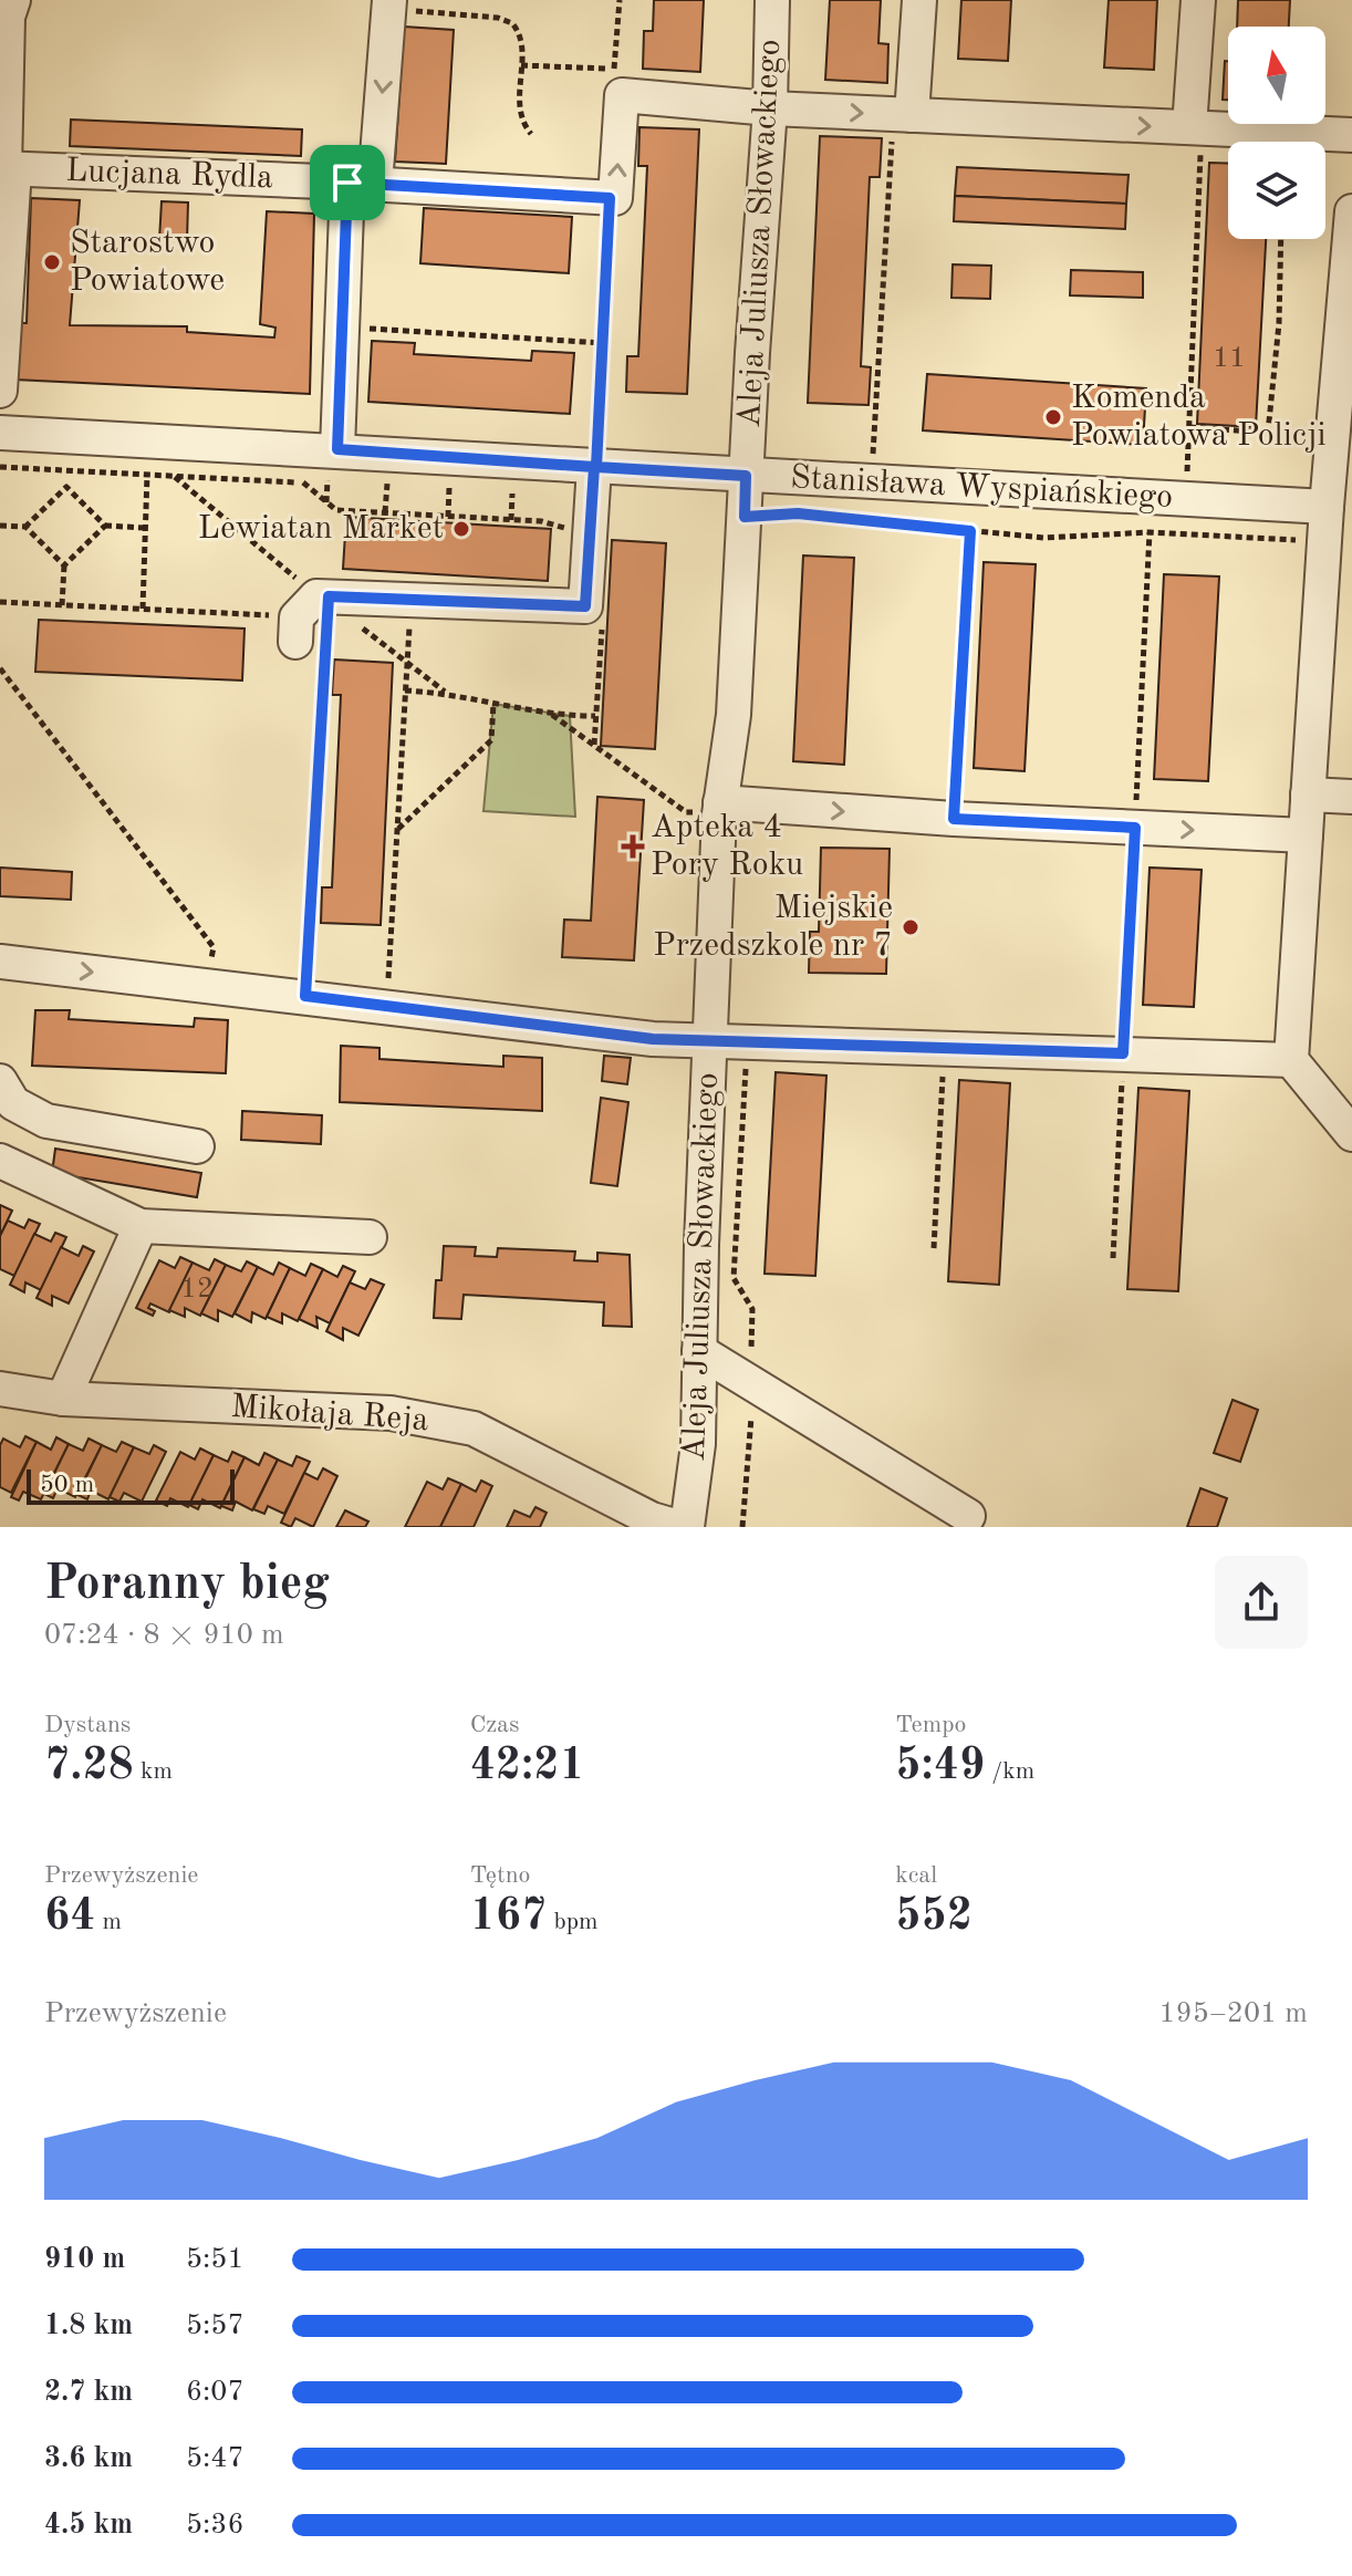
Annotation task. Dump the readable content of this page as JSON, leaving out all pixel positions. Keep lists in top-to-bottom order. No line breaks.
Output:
{"streets":{"street":["Lucjana Rydla","Aleja Juliusza Słowackiego","Stanisława Wyspiańskiego","Mikołaja Reja"]},"crossings":[["Aleja Juliusza Słowackiego","Stanisława Wyspiańskiego"]],"places":{"other":["Starostwo Powiatowe","Komenda Powiatowa Policji","Lewiatan Market","Miejskie Przedszkole nr 7"],"health":["Apteka 4 Pory Roku"]},"house_numbers":["11","12"],"scale_bar":"50 m","north":"top","page":{"scale":"50 m","heading":["Poranny bieg","07:24 · 8 × 910 m"],"stats":[["Dystans","7.28 km"],["Czas","42:21"],["Tempo","5:49 /km"],["Przewyższenie","64 m"],["Tętno","167 bpm"],["kcal","552"]],"chart":["Przewyższenie","195–201 m"],"list":[{"name":"910 m","note":"5:51"},{"name":"1.8 km","note":"5:57"},{"name":"2.7 km","note":"6:07"},{"name":"3.6 km","note":"5:47"},{"name":"4.5 km","note":"5:36"}]}}
